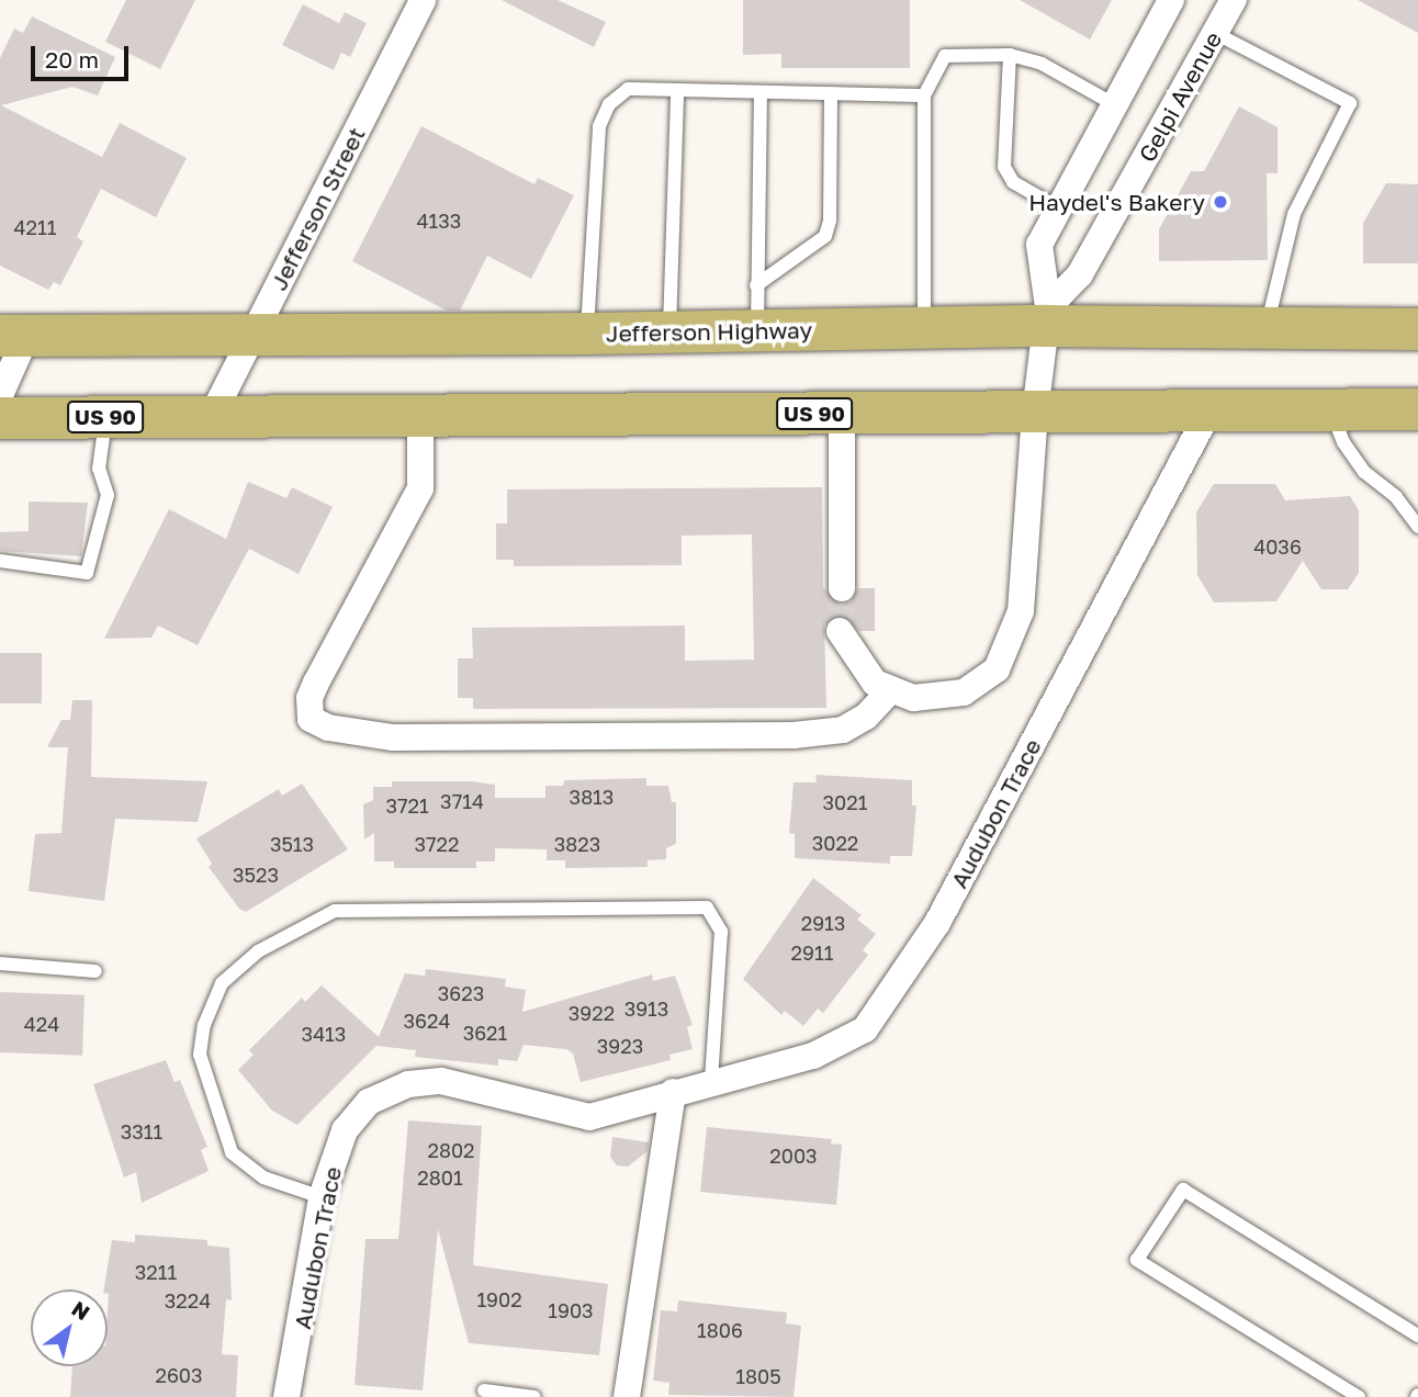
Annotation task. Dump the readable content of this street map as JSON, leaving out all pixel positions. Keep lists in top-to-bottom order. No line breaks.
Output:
{"streets":{"main road":["Jefferson Highway","US 90"],"street":["Gelpi Avenue","Jefferson Street","Audubon Trace"]},"crossings":[["Gelpi Avenue","Jefferson Highway"],["Jefferson Street","Jefferson Highway"],["Jefferson Street","US 90"],["US 90","Audubon Trace"]],"places":["Haydel's Bakery"],"house_numbers":["4133","4211","4036","3813","3714","3021","3721","3022","3513","3722","3823","3523","2913","2911","3623","3913","3922","3624","424","3621","3413","3923","3311","2802","2003","2801","3211","1902","3224","1903","1806","2603","1805"],"scale_bar":"20 m","north":"top right"}
